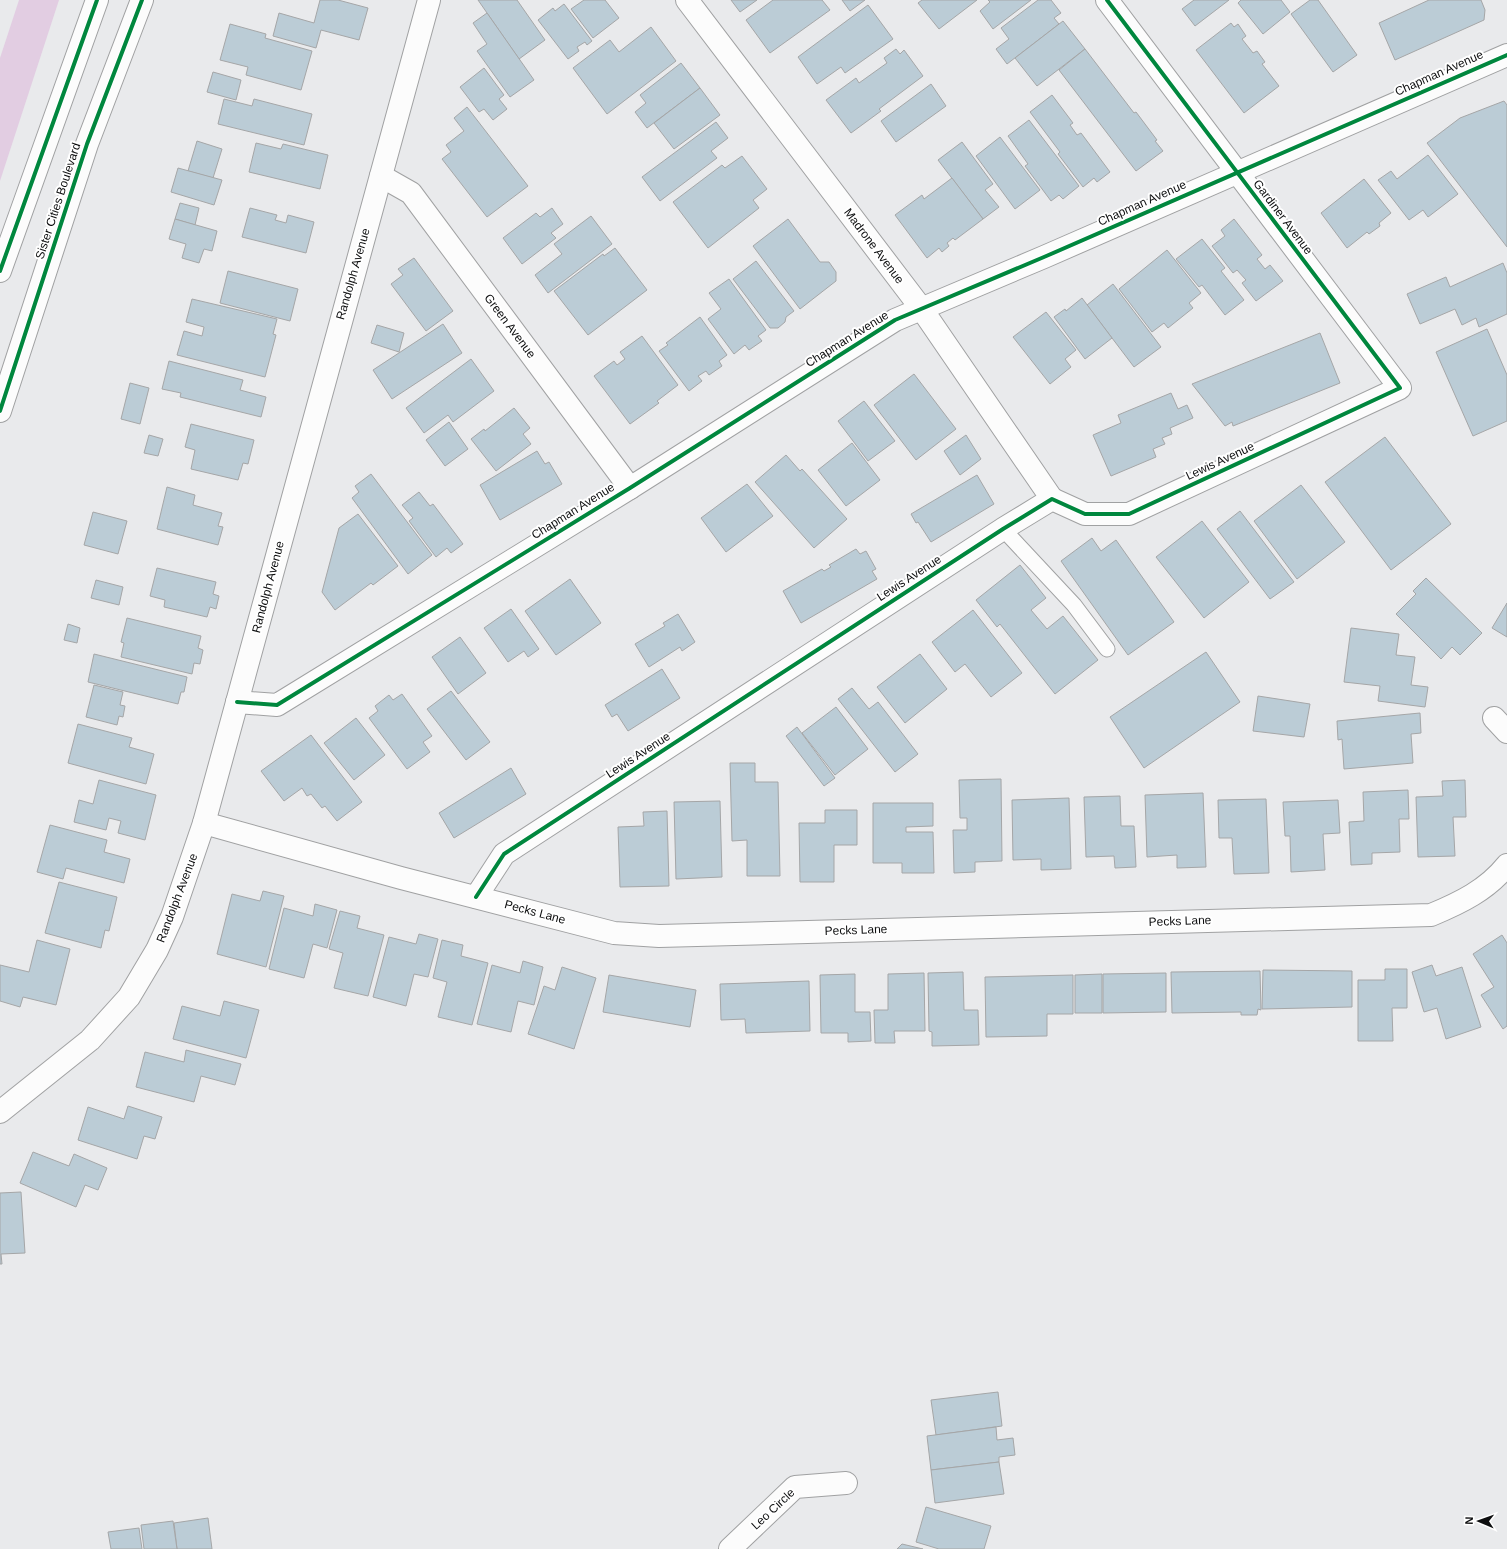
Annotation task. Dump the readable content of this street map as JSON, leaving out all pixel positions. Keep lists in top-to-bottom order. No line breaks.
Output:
{"streets":{"street":["Chapman Avenue","Sister Cities Boulevard","Gardiner Avenue","Madrone Avenue","Randolph Avenue","Green Avenue","Lewis Avenue","Pecks Lane","Leo Circle"]},"crossings":[["Chapman Avenue","Gardiner Avenue"],["Chapman Avenue","Madrone Avenue"],["Chapman Avenue","Randolph Avenue"],["Chapman Avenue","Green Avenue"],["Gardiner Avenue","Lewis Avenue"],["Madrone Avenue","Lewis Avenue"],["Randolph Avenue","Green Avenue"],["Randolph Avenue","Pecks Lane"],["Lewis Avenue","Pecks Lane"]],"north":"left"}
